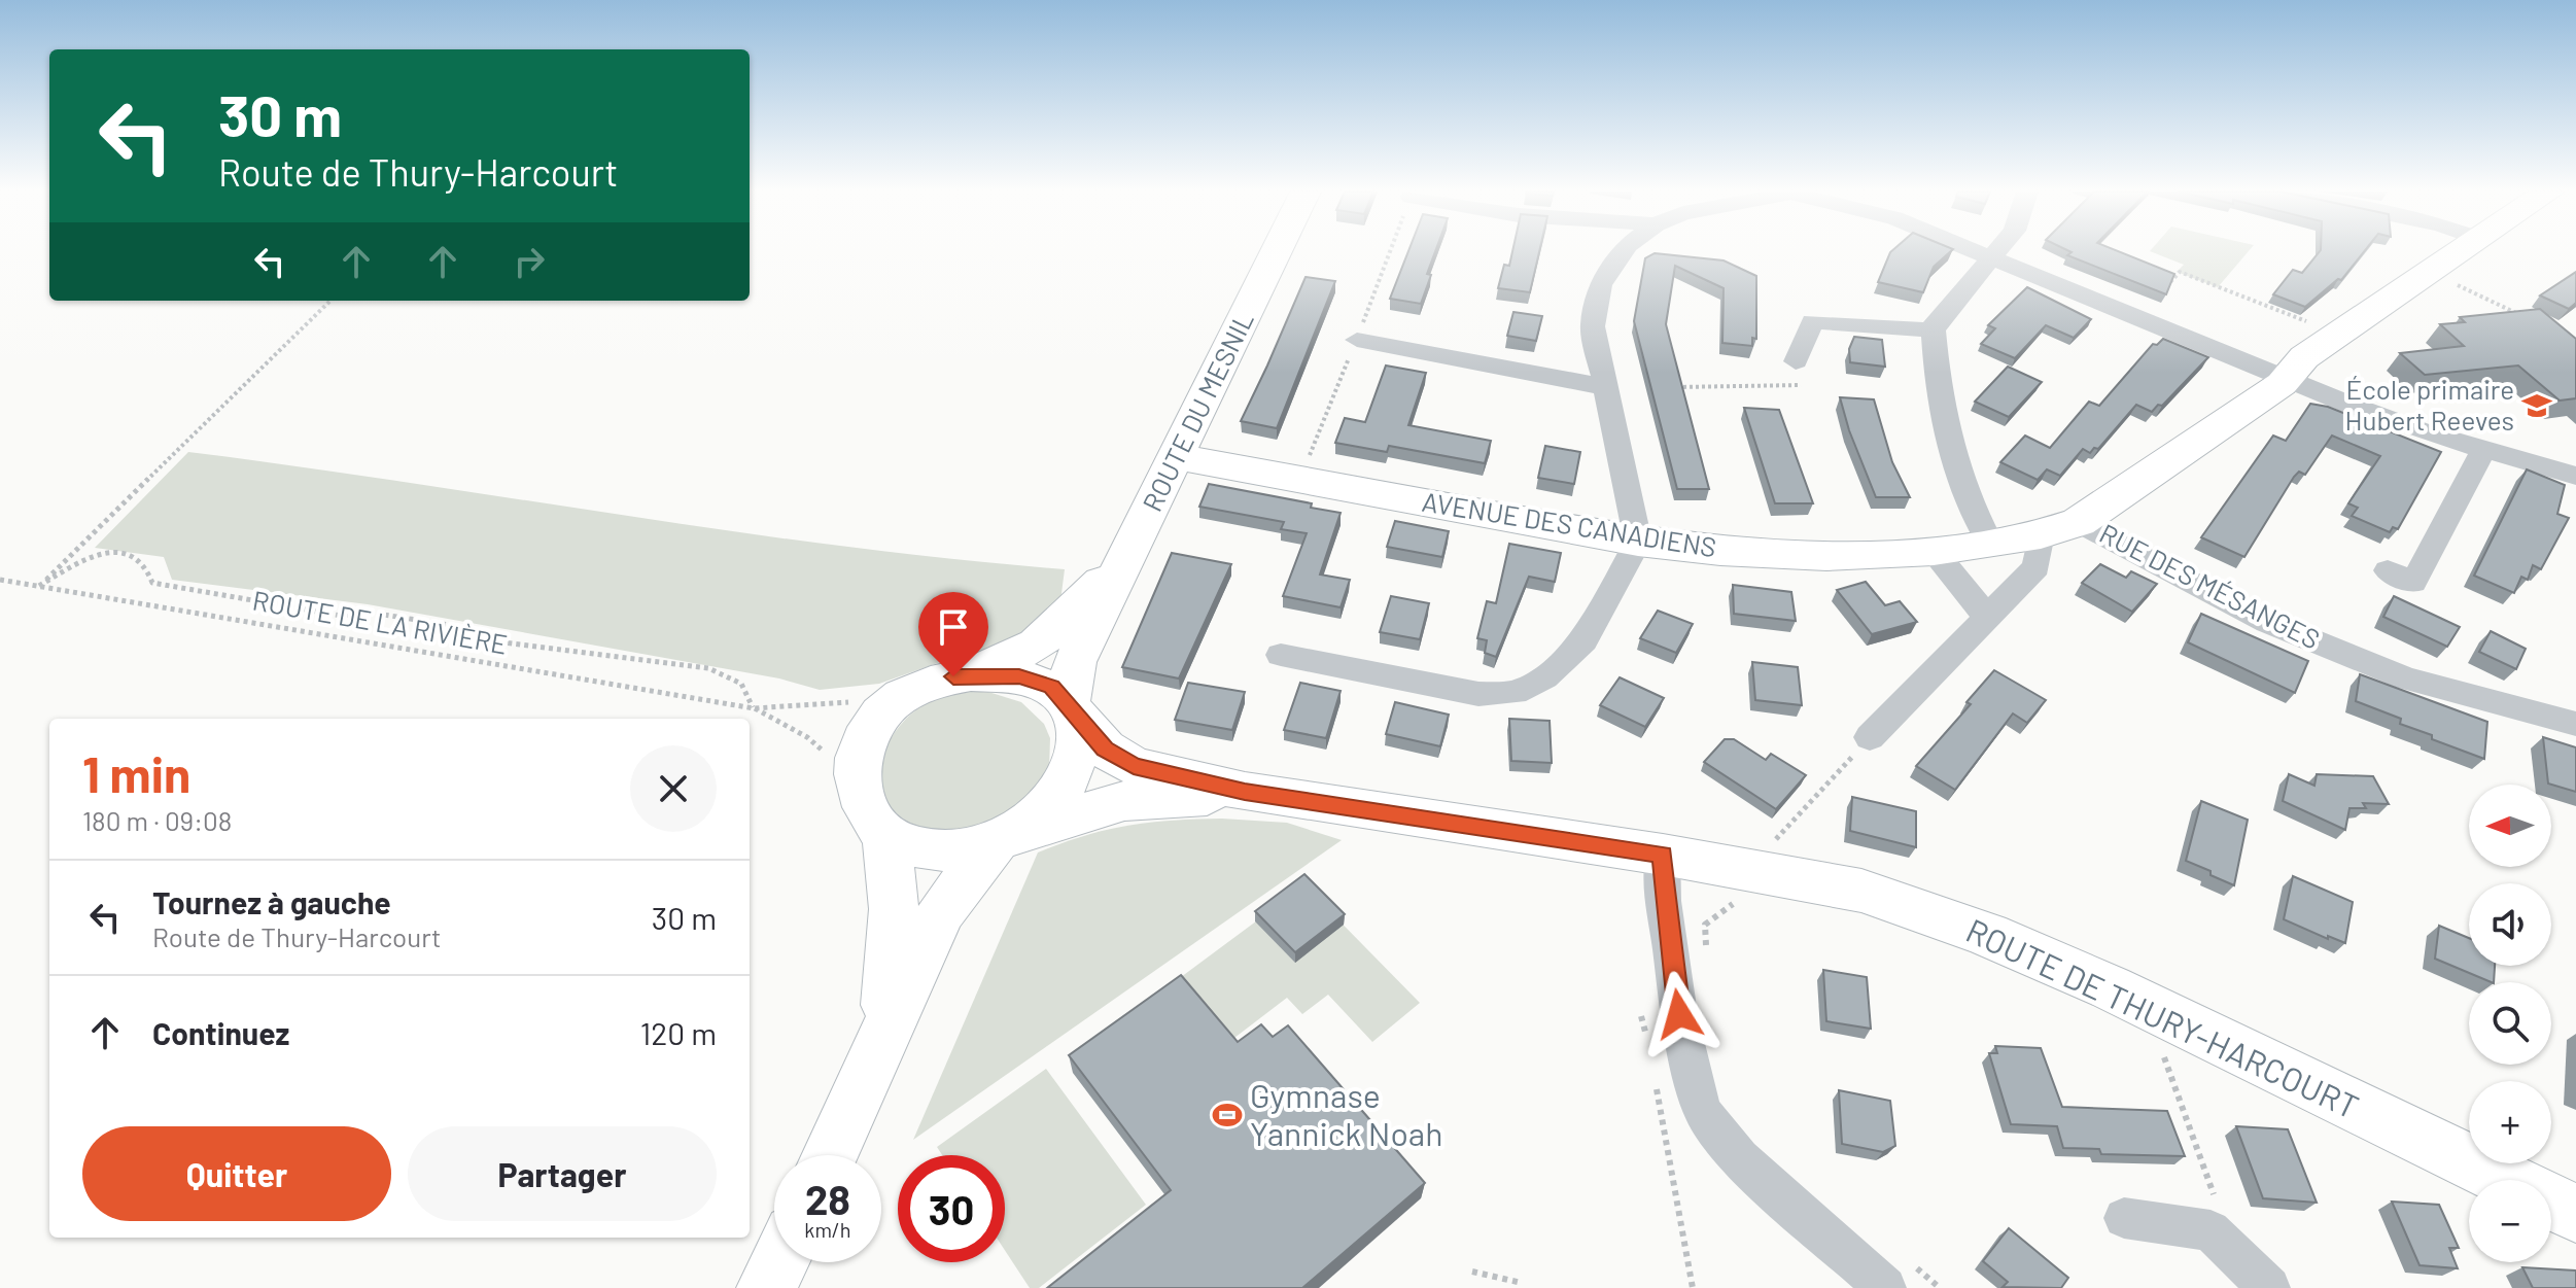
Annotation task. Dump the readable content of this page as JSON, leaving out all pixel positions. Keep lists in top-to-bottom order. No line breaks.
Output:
{"streets":{"street":["ROUTE DU MESNIL","AVENUE DES CANADIENS","RUE DES MÉSANGES","ROUTE DE THURY-HARCOURT"],"path":["ROUTE DE LA RIVIÈRE"]},"crossings":[["ROUTE DU MESNIL","AVENUE DES CANADIENS"],["ROUTE DU MESNIL","ROUTE DE LA RIVIÈRE"],["ROUTE DU MESNIL","ROUTE DE THURY-HARCOURT"],["AVENUE DES CANADIENS","RUE DES MÉSANGES"],["ROUTE DE LA RIVIÈRE","ROUTE DE THURY-HARCOURT"]],"places":{"school or university":["École primaire Hubert Reeves"],"sports":["Gymnase Yannick Noah"]},"north":"left","page":{"turn":["30 m","Route de Thury-Harcourt"],"heading":["1 min","180 m · 09:08"],"map_buttons":["+","−"],"list":[{"name":"Tournez à gauche","note":"Route de Thury-Harcourt","value":"30 m"},{"name":"Continuez","value":"120 m"}],"buttons":["Quitter","Partager"],"speed":"28 km/h","limit":"30"}}
